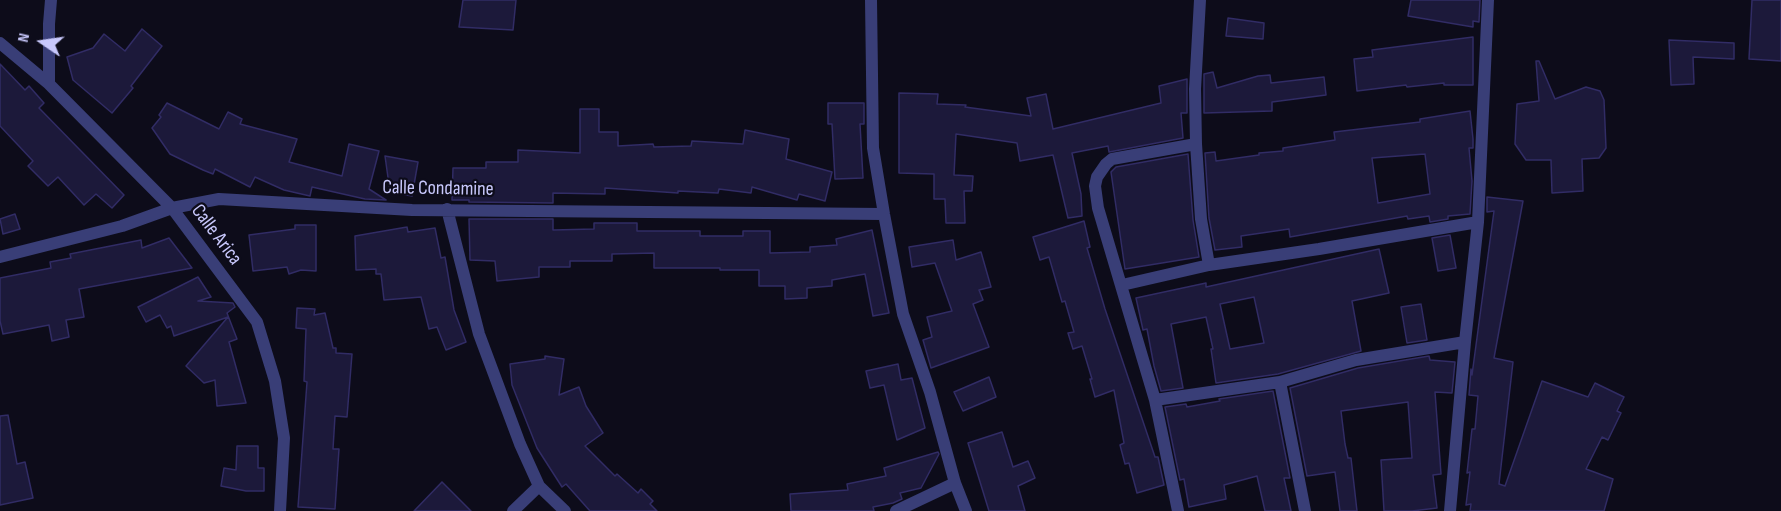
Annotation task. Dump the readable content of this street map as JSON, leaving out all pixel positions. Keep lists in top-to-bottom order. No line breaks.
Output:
{"streets":{"street":["Calle Condamine","Calle Arica"]},"crossings":[["Calle Condamine","Calle Arica"]],"north":"left"}
